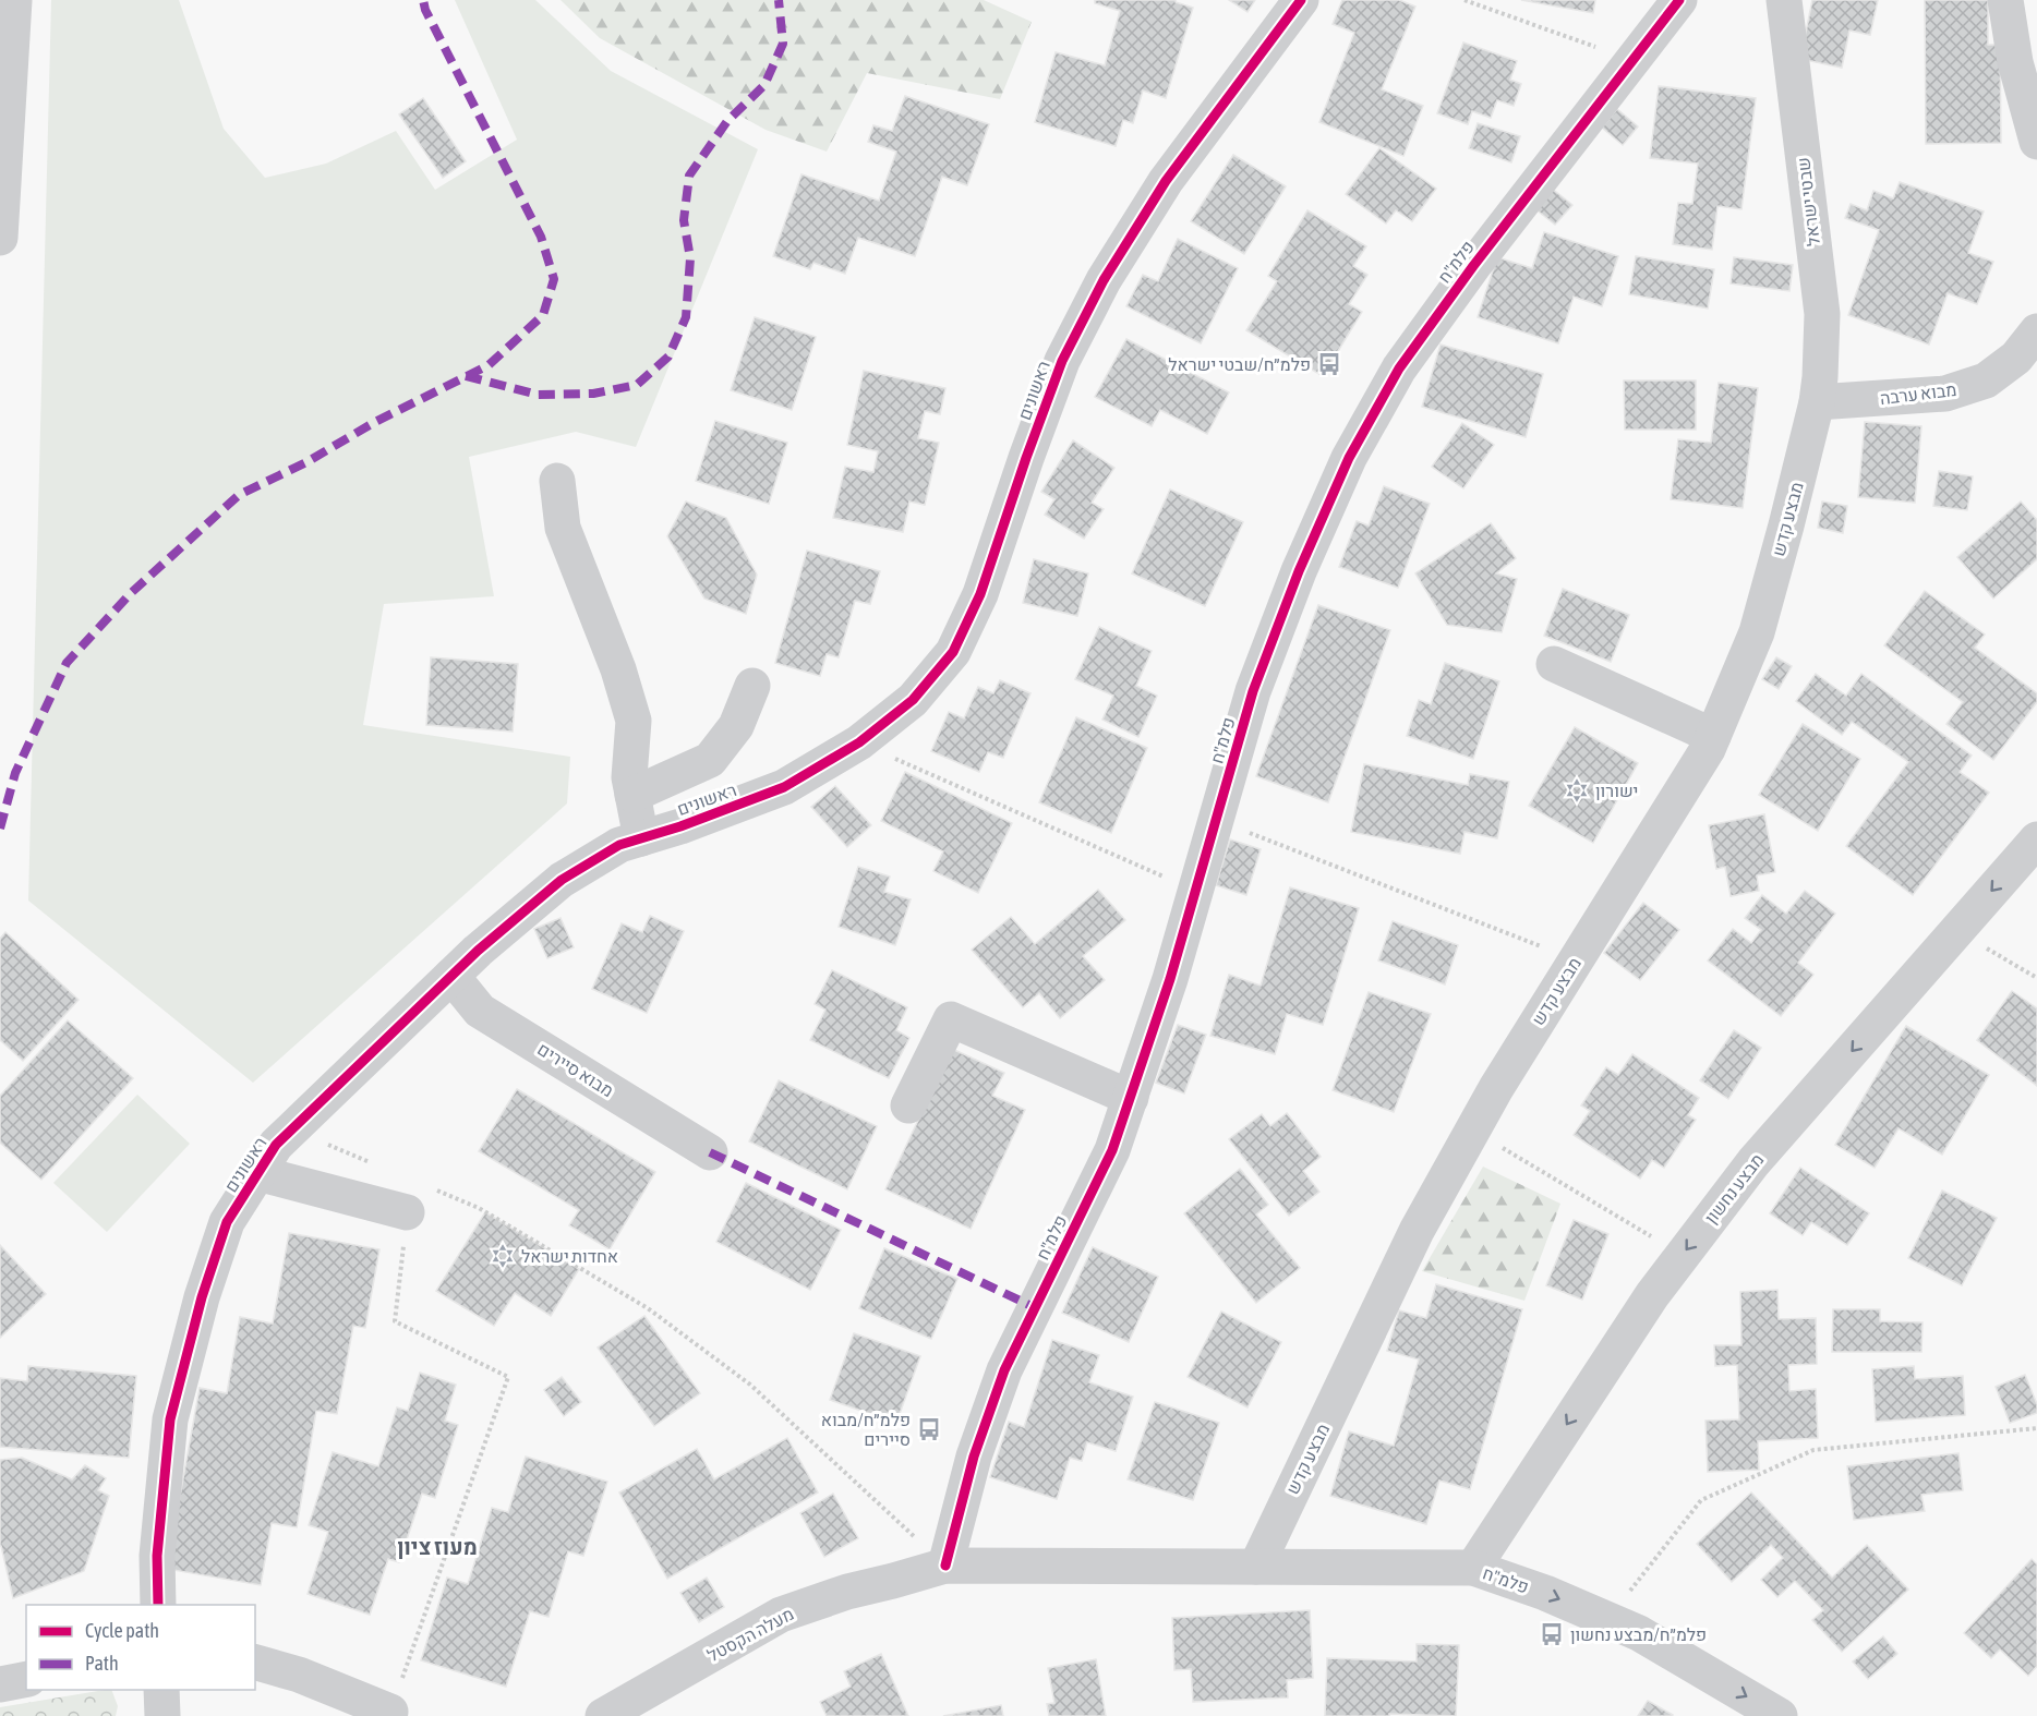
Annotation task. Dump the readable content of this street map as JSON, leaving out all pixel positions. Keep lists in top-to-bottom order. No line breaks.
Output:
{"streets":{"street":["שבטי ישראל","פלמ\"ח","ראשונים","מבוא ערבה","מבצע קדש","מבוא סיירים","מבצע נחשון","מעלה הקסטל"]},"crossings":[["שבטי ישראל","מבוא ערבה"],["שבטי ישראל","מבצע קדש"],["פלמ\"ח","מבצע קדש"],["פלמ\"ח","מבצע נחשון"],["פלמ\"ח","מעלה הקסטל"],["ראשונים","מבוא סיירים"],["מבוא ערבה","מבצע קדש"]],"one_way":["מבצע נחשון"],"districts":["מעוז ציון"],"places":{"bus stop":["פלמ״ח/שבטי ישראל","פלמ״ח/מבוא סיירים","פלמ״ח/מבצע נחשון"],"synagogue":["ישורון","אחדות ישראל"]},"legend":["Cycle path","Path"]}
